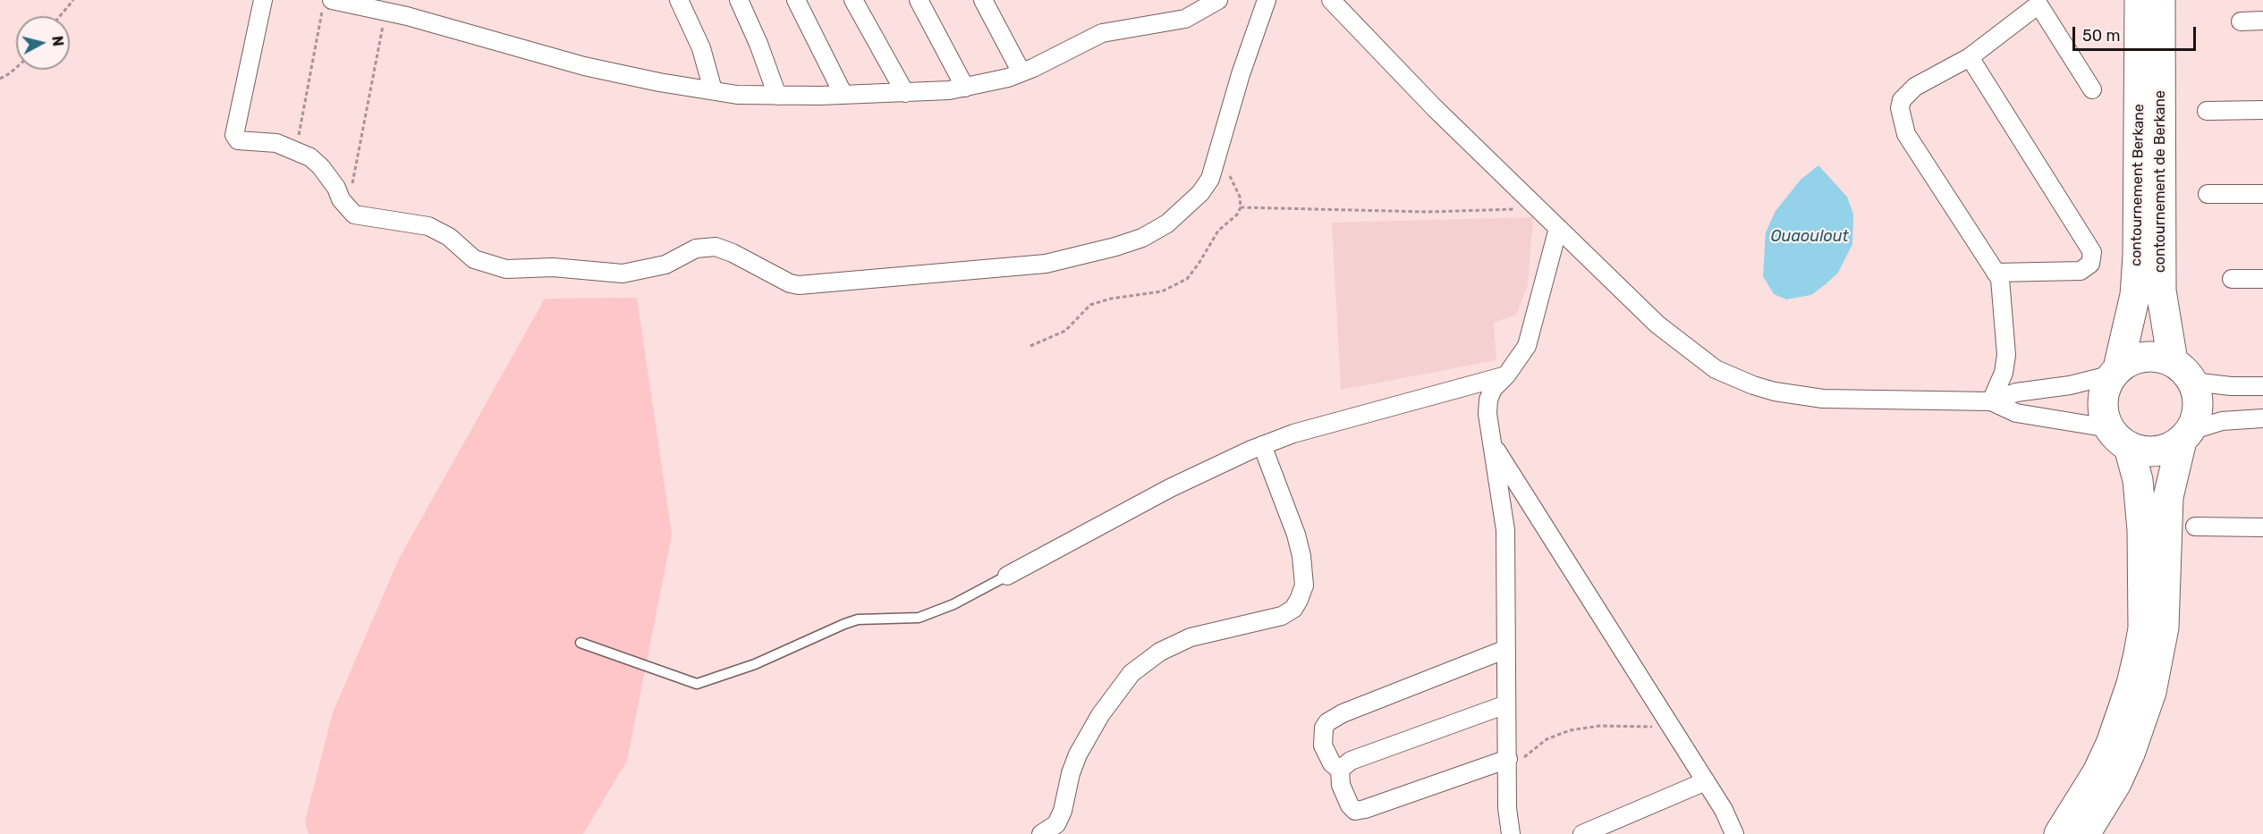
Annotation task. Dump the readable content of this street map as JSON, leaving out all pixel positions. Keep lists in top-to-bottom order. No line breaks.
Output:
{"streets":{"highway":["contournement de Berkane","contournement Berkane"]},"crossings":[["contournement de Berkane","contournement Berkane"]],"water":["Ouaoulout"],"scale_bar":"50 m","north":"right"}
